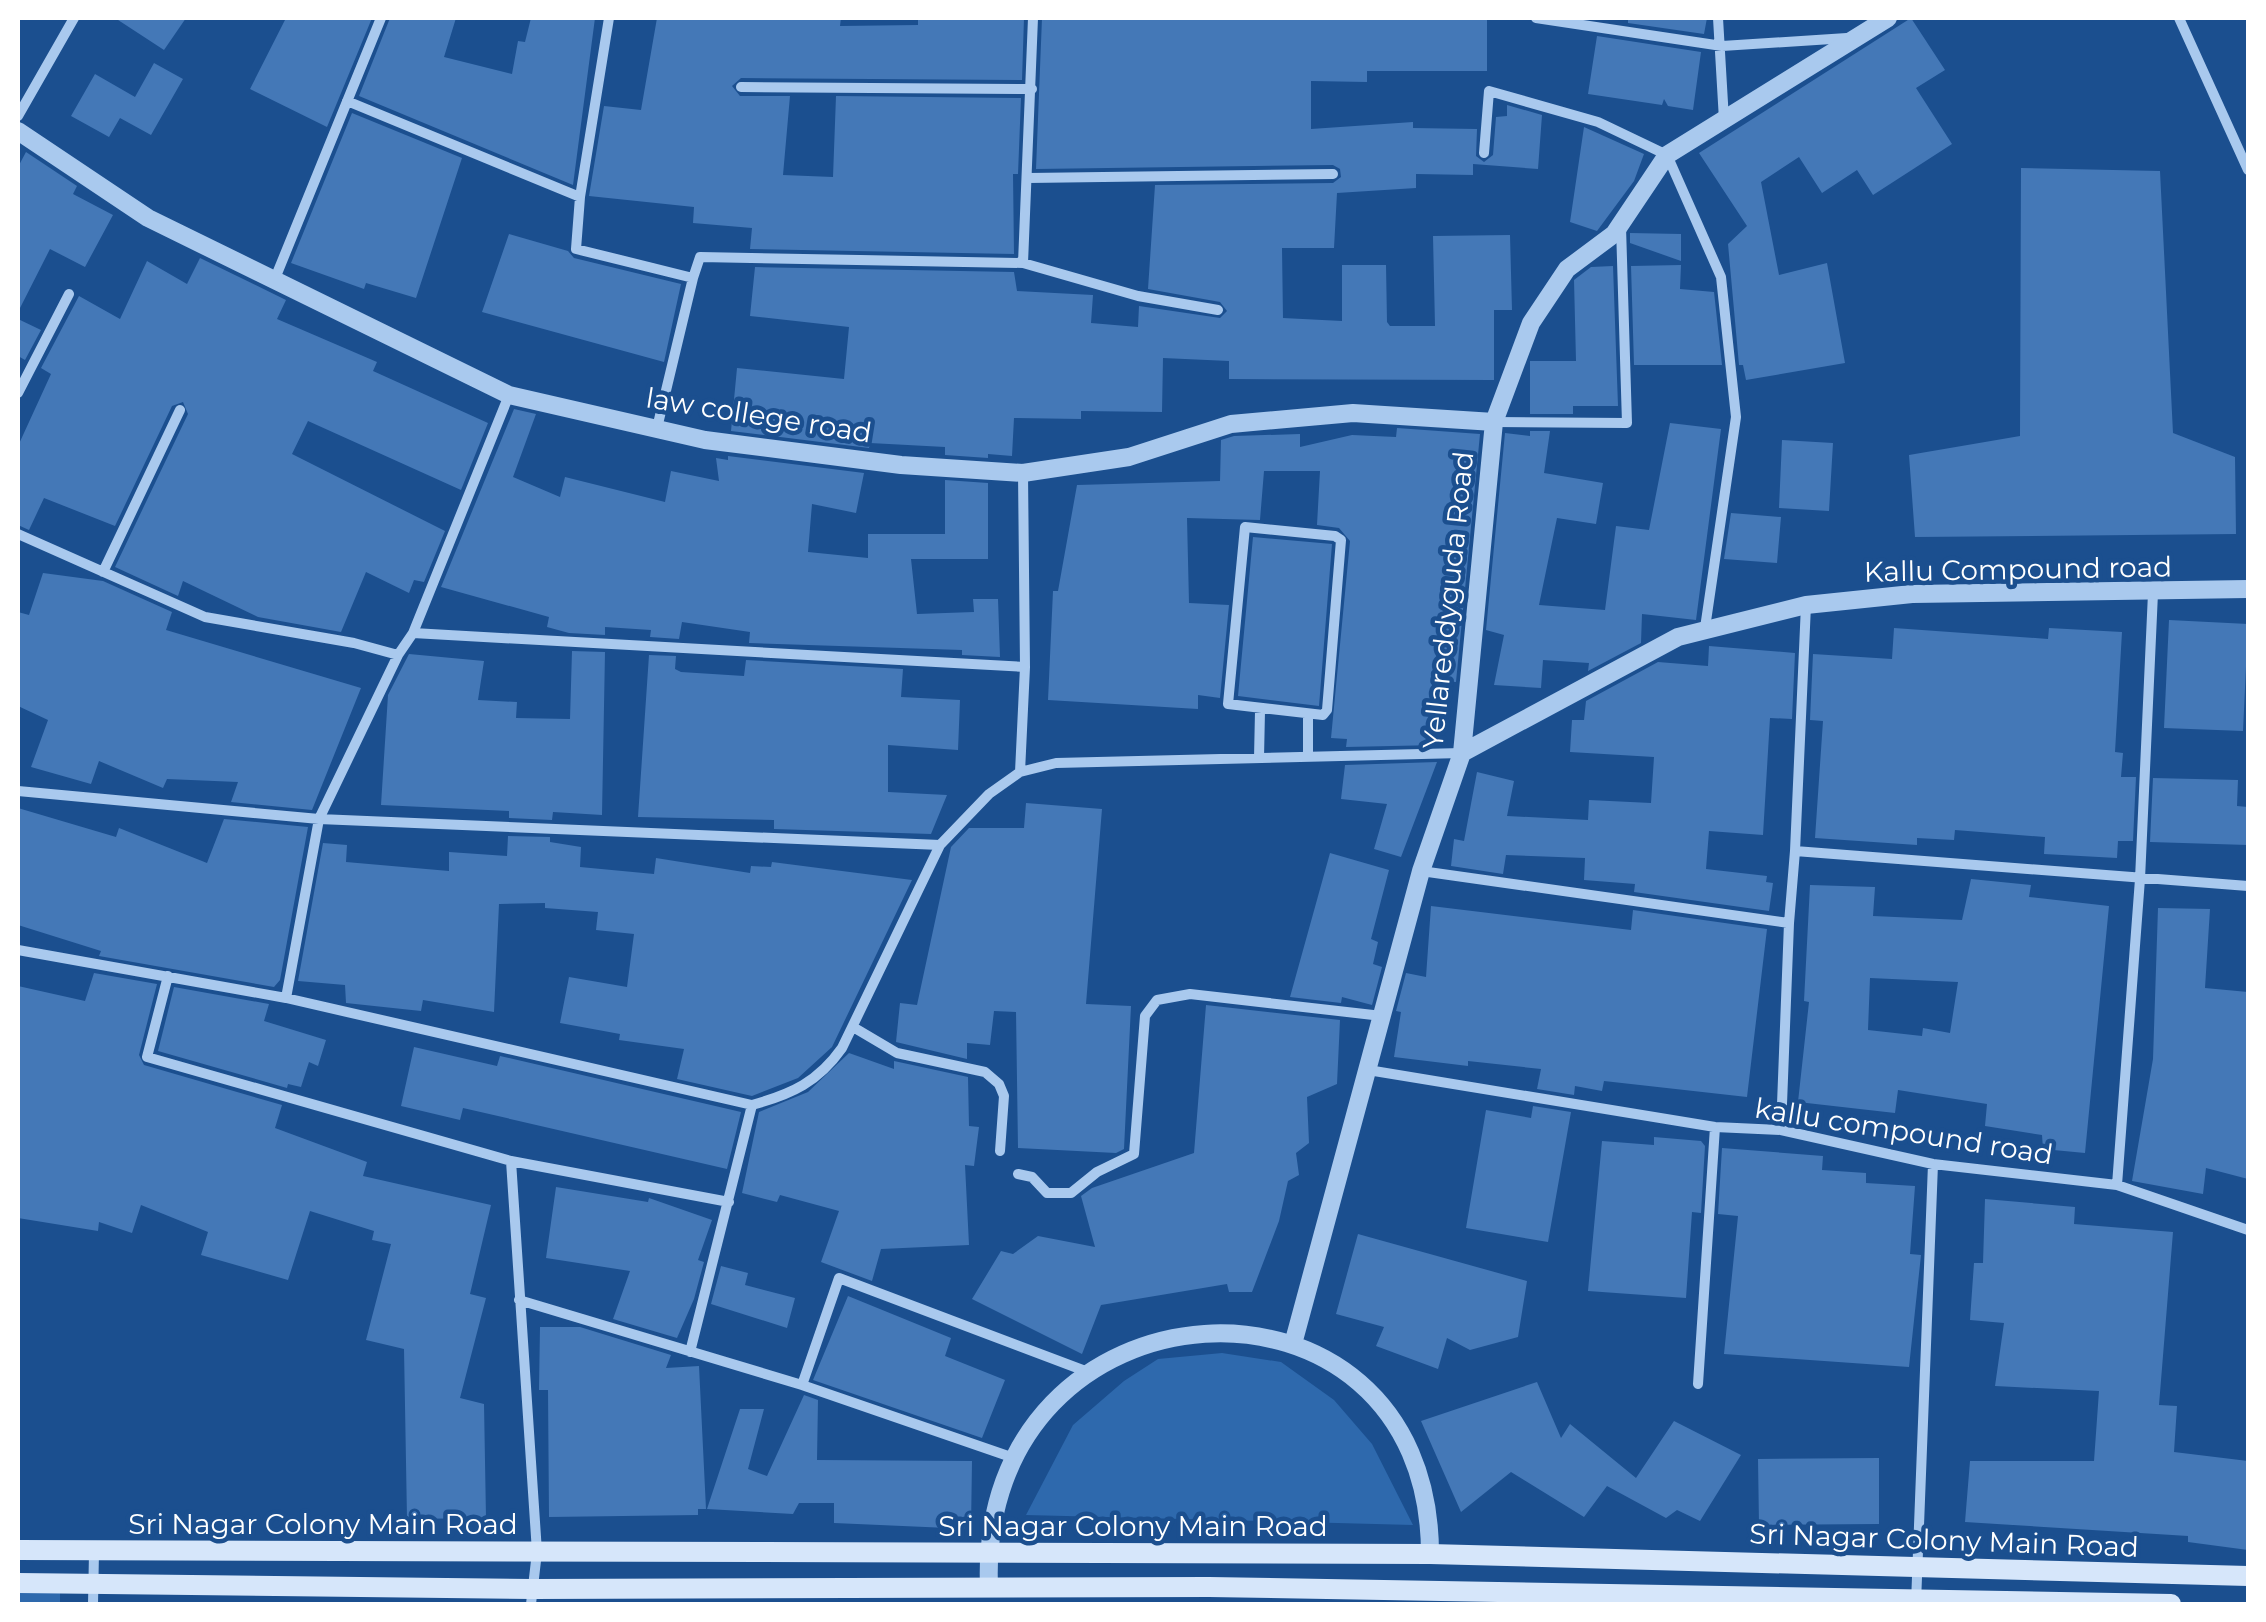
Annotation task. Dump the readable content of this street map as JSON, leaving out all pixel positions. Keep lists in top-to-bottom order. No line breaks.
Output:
{"streets":{"main road":["Sri Nagar Colony Main Road"],"street":["law college road","Kallu Compound road","Yellareddyguda Road","kallu compound road"]},"crossings":[["law college road","Yellareddyguda Road"],["Kallu Compound road","Yellareddyguda Road"],["Yellareddyguda Road","kallu compound road"]]}
